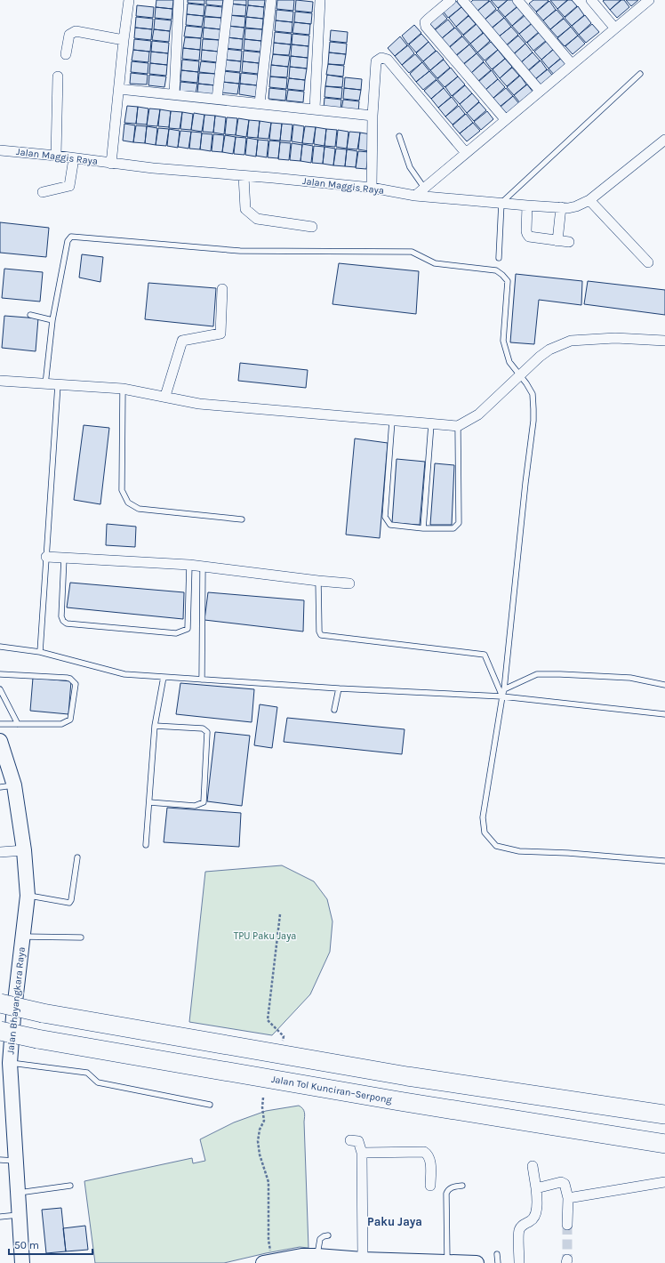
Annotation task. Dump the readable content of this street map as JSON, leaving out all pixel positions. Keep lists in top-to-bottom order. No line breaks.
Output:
{"streets":{"highway":["Jalan Tol Kunciran–Serpong"],"street":["Jalan Maggis Raya","Jalan Bhayangkara Raya"]},"districts":["Paku Jaya"],"parks":["TPU Paku Jaya"],"scale_bar":"50 m"}
